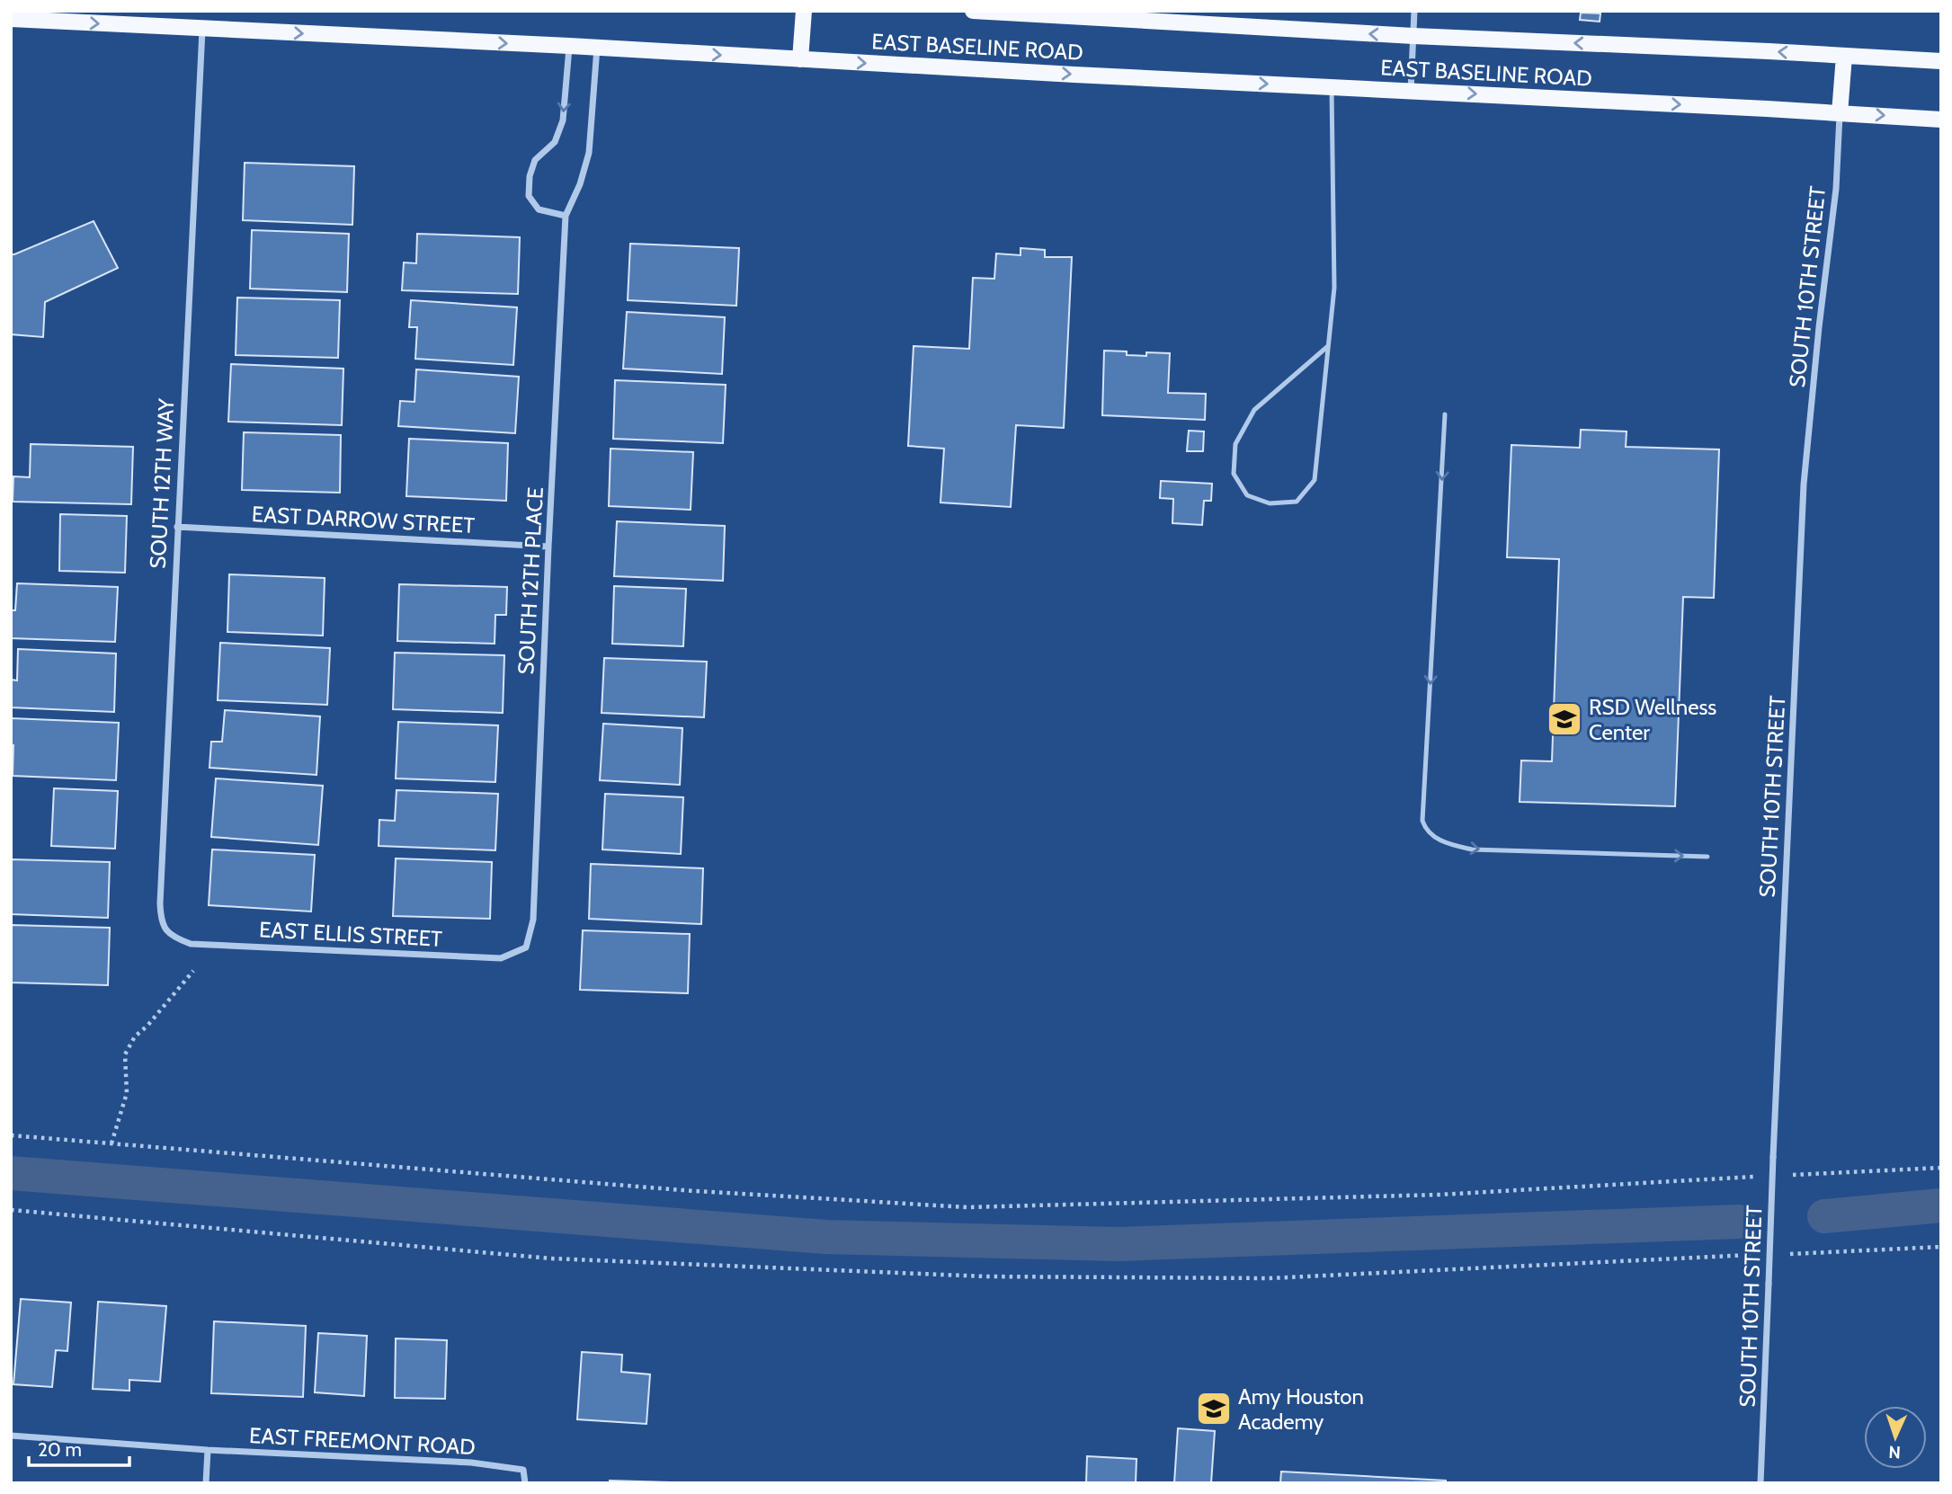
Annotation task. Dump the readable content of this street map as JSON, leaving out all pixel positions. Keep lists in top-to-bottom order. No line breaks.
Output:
{"streets":{"main road":["EAST BASELINE ROAD"],"street":["SOUTH 10TH STREET","SOUTH 12TH WAY","EAST DARROW STREET","SOUTH 12TH PLACE","EAST ELLIS STREET","EAST FREEMONT ROAD"]},"crossings":[["EAST BASELINE ROAD","SOUTH 10TH STREET"],["EAST BASELINE ROAD","SOUTH 12TH WAY"],["EAST BASELINE ROAD","SOUTH 12TH PLACE"],["SOUTH 12TH WAY","EAST DARROW STREET"],["SOUTH 12TH WAY","EAST ELLIS STREET"],["EAST DARROW STREET","SOUTH 12TH PLACE"],["SOUTH 12TH PLACE","EAST ELLIS STREET"]],"places":{"school or university":["RSD Wellness Center","Amy Houston Academy"]},"scale_bar":"20 m","north":"bottom"}
